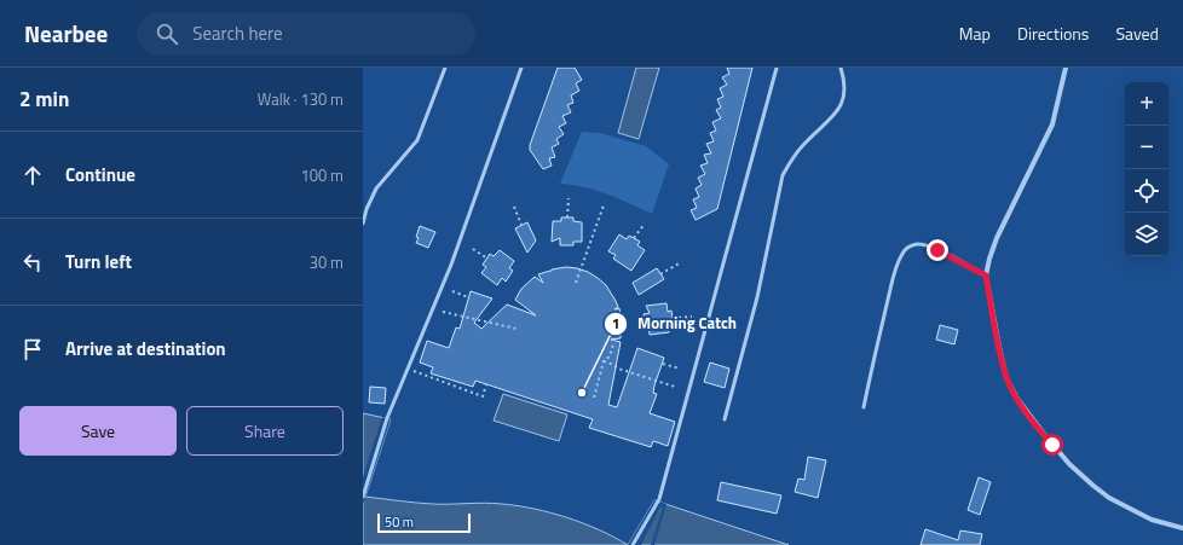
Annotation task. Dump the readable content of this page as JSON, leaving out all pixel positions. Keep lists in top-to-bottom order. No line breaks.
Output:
{"places":["Morning Catch"],"scale_bar":"50 m","page":{"header":"Nearbee","search":"Search here","nav":["Map","Directions","Saved"],"heading":["2 min","Walk · 130 m"],"map_buttons":["+","−"],"list":[["Continue","100 m"],["Turn left","30 m"],"Arrive at destination"],"buttons":["Save","Share"],"scale":"50 m"}}
